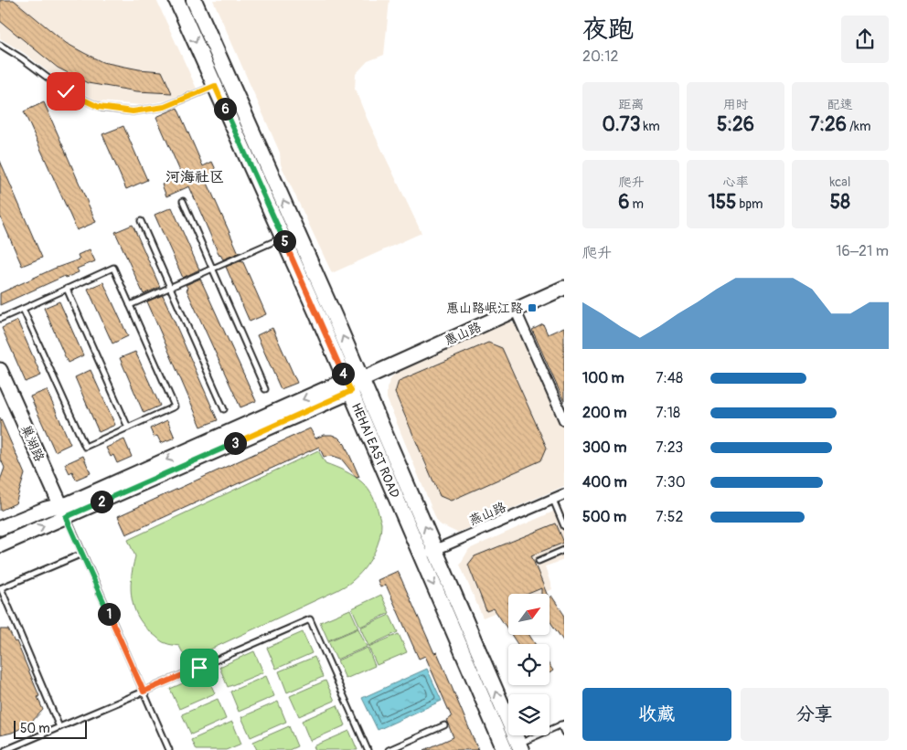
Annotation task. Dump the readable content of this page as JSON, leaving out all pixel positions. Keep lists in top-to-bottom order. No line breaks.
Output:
{"streets":{"main road":["HEHAI EAST ROAD"],"street":["惠山路","巢湖路","燕山路"]},"crossings":[["惠山路","巢湖路"],["惠山路","HEHAI EAST ROAD"],["HEHAI EAST ROAD","燕山路"]],"districts":["河海社区"],"places":{"transit":["惠山路岷江路"]},"scale_bar":"50 m","north":"top right","page":{"heading":["夜跑","20:12"],"stats":[["距离","0.73 km"],["用时","5:26"],["配速","7:26 /km"],["爬升","6 m"],["心率","155 bpm"],["kcal","58"]],"pins":["6","5","4","3","2","1"],"chart":["爬升","16–21 m"],"list":[{"name":"100 m","note":"7:48"},{"name":"200 m","note":"7:18"},{"name":"300 m","note":"7:23"},{"name":"400 m","note":"7:30"},{"name":"500 m","note":"7:52"}],"buttons":["收藏","分享"],"scale":"50 m"}}
